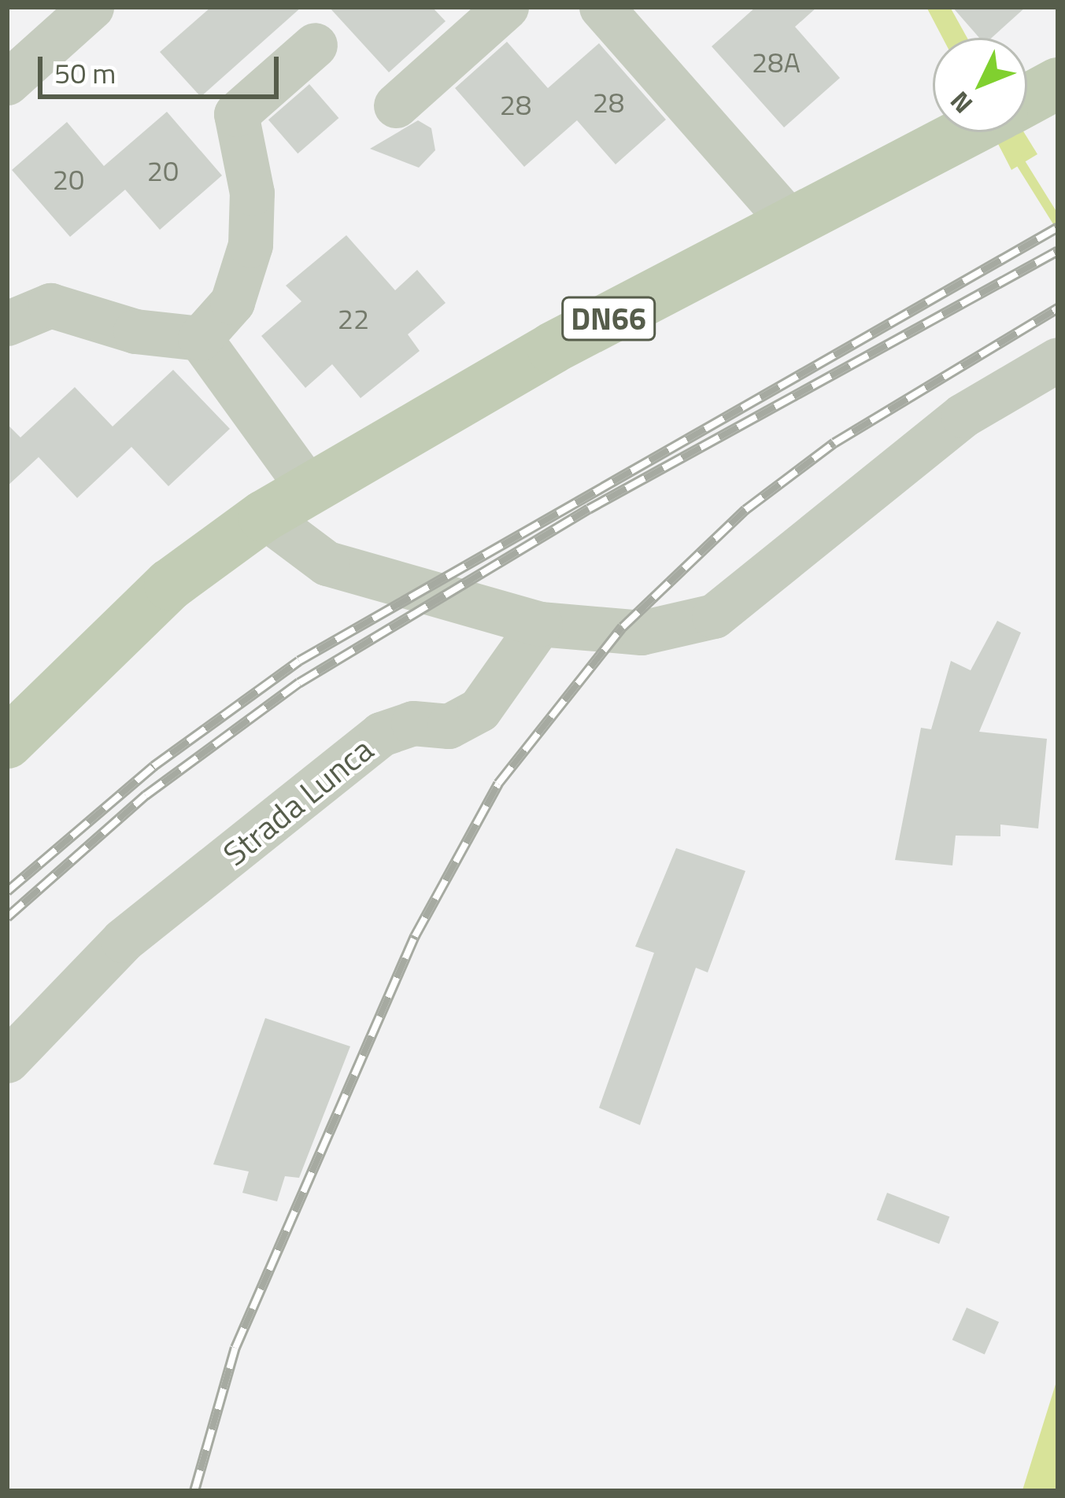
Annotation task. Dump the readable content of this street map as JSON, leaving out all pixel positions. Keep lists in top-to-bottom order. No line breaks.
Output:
{"streets":{"main road":["DN66"],"street":["Strada Lunca"]},"house_numbers":["28A","28","28","20","20","22"],"scale_bar":"50 m","north":"bottom left"}
